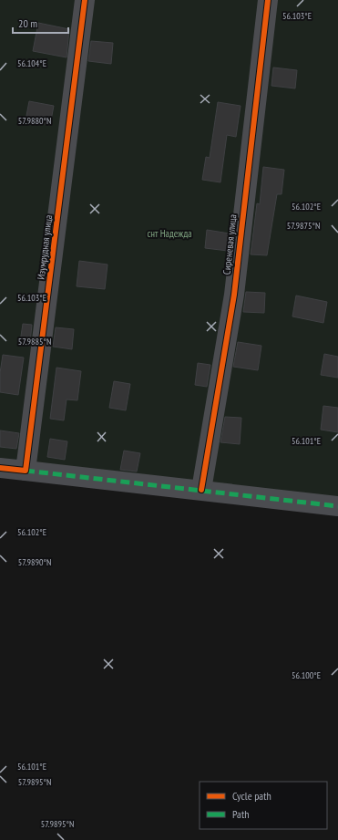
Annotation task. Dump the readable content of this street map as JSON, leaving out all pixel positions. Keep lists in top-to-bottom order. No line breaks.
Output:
{"streets":{"street":["Сиреневая улица","Изумрудная улица"]},"parks":["снт Надежда"],"legend":["Cycle path","Path"],"scale_bar":"20 m","coordinates":["56.103°E","56.104°E","57.9880°N","56.102°E","57.9875°N","57.9885°N","56.101°E","57.9890°N","56.100°E","57.9895°N"]}
